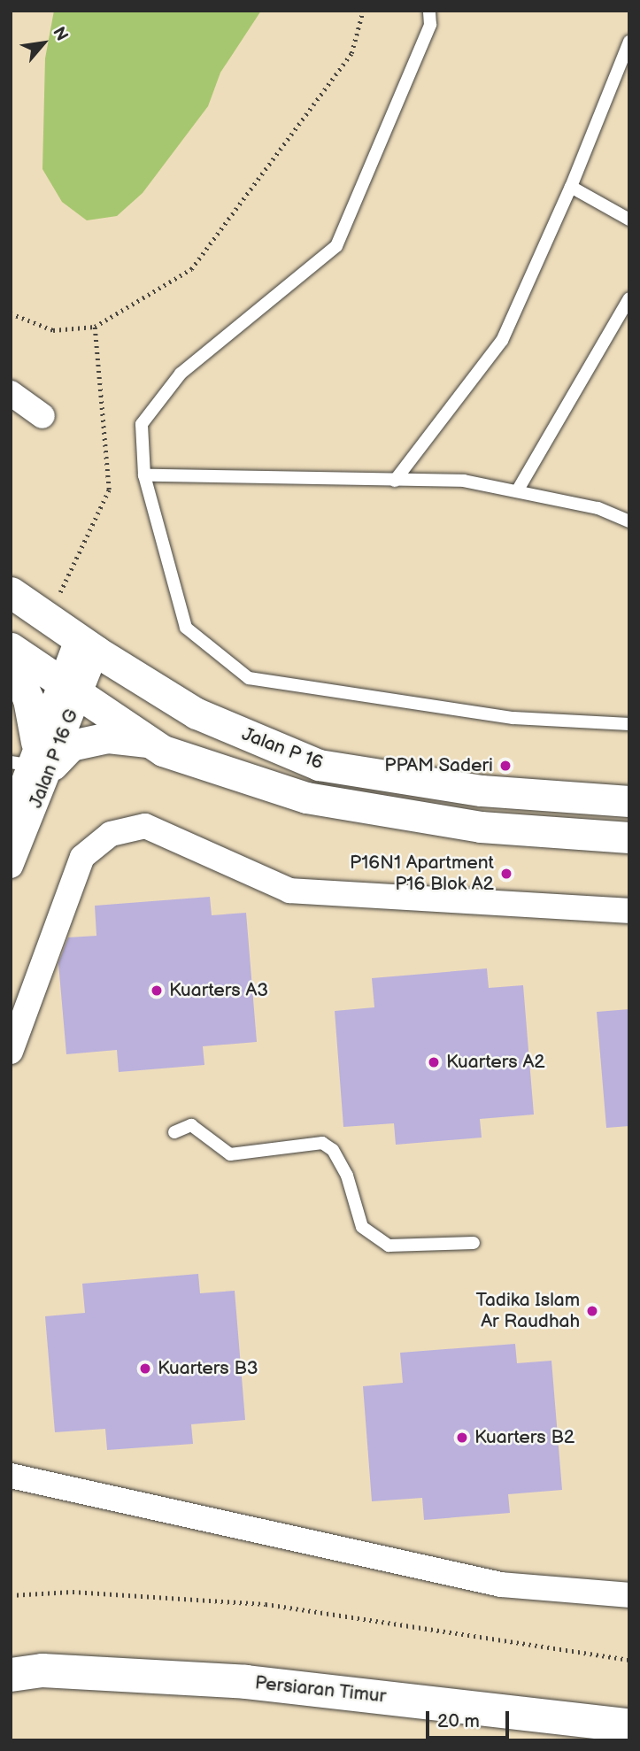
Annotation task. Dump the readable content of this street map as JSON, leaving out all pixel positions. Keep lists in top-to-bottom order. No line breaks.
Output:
{"streets":{"main road":["Persiaran Timur"],"street":["Jalan P 16","Jalan P 16 G"]},"crossings":[["Jalan P 16","Jalan P 16 G"]],"places":["PPAM Saderi","P16N1 Apartment P16 Blok A2","Kuarters A3","Kuarters A2","Tadika Islam Ar Raudhah","Kuarters B3","Kuarters B2"],"scale_bar":"20 m","north":"top right"}
